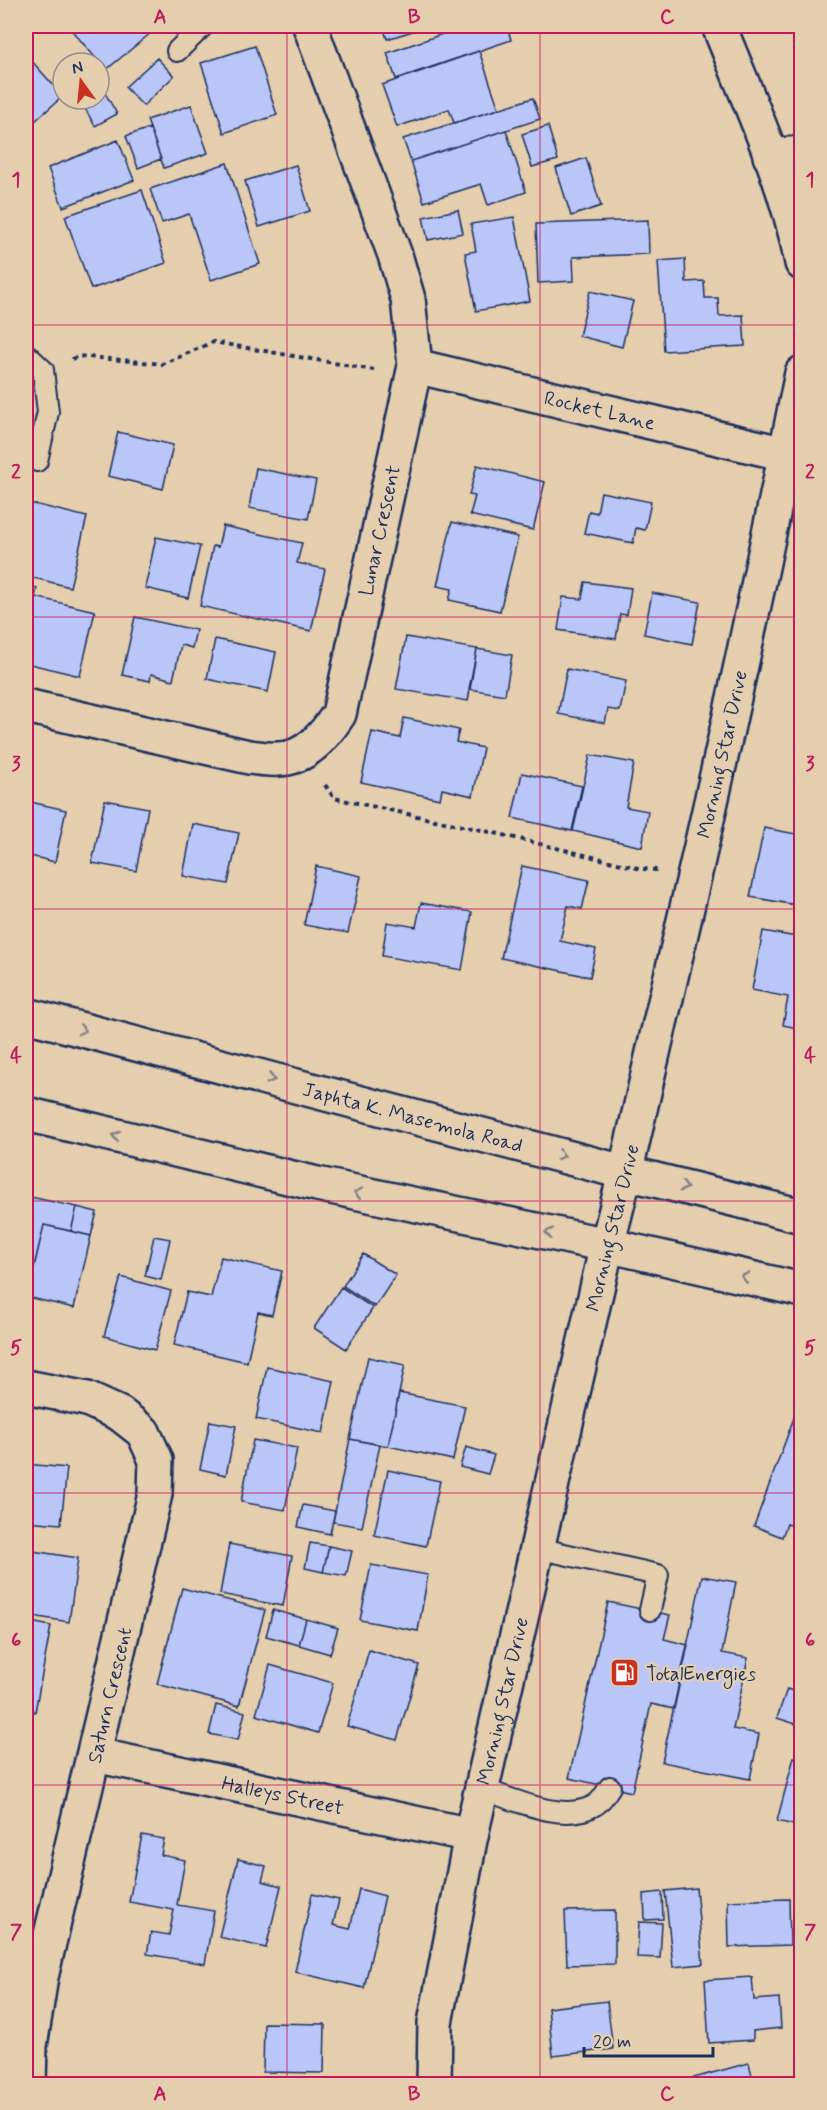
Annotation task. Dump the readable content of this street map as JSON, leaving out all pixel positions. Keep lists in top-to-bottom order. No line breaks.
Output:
{"streets":{"street":["Rocket Lane","Lunar Crescent","Morning Star Drive","Japhta K. Masemola Road","Saturn Crescent","Halleys Street"]},"crossings":[["Rocket Lane","Lunar Crescent"],["Rocket Lane","Morning Star Drive"],["Morning Star Drive","Japhta K. Masemola Road"],["Morning Star Drive","Halleys Street"],["Saturn Crescent","Halleys Street"]],"places":{"fuel station":["TotalEnergies"]},"scale_bar":"20 m","north":"top","grid":{"columns":["A","B","C"],"rows":["1","2","3","4","5","6","7"]}}
